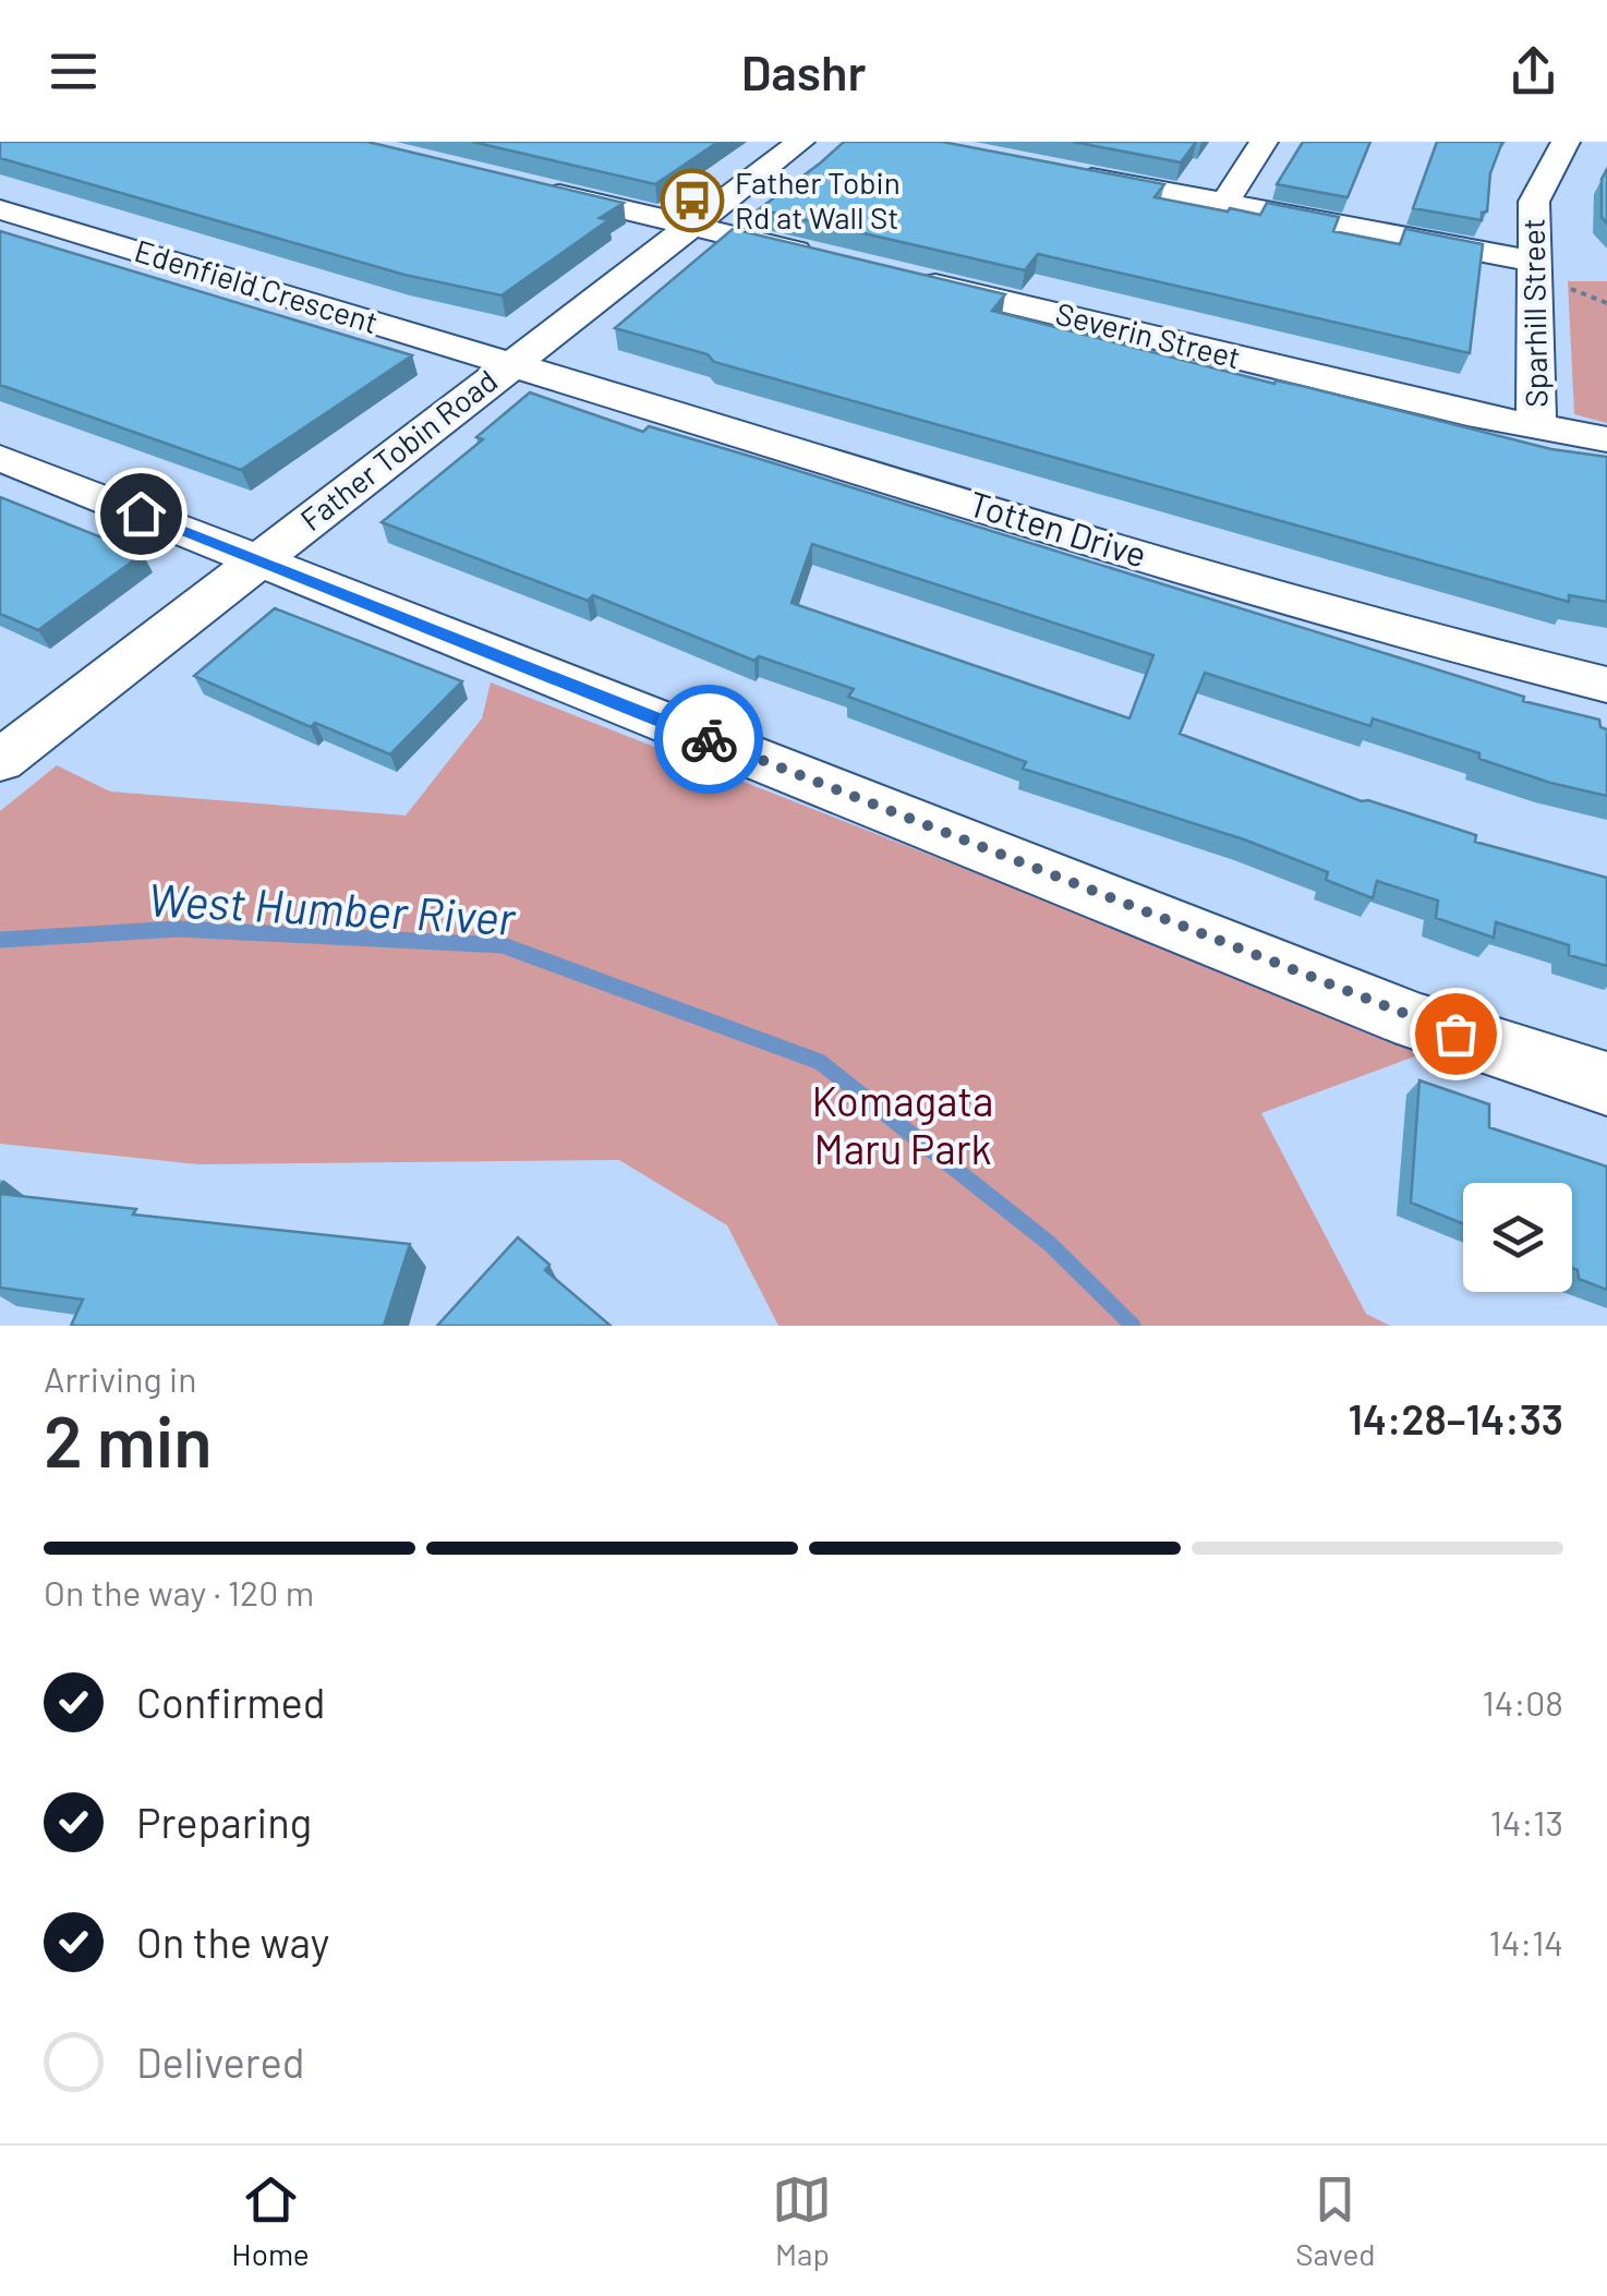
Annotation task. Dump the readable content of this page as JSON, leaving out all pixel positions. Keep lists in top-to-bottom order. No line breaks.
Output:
{"streets":{"street":["Edenfield Crescent","Sparhill Street","Severin Street","Father Tobin Road","Totten Drive"]},"crossings":[["Edenfield Crescent","Father Tobin Road"],["Edenfield Crescent","Totten Drive"],["Sparhill Street","Severin Street"],["Father Tobin Road","Totten Drive"]],"water":["West Humber River"],"parks":["Komagata Maru Park"],"places":{"bus stop":["Father Tobin Rd at Wall St"]},"page":{"header":"Dashr","heading":["2 min","Arriving in","14:28–14:33"],"bar":"On the way · 120 m","list":[["Confirmed","14:08"],["Preparing","14:13"],["On the way","14:14"],"Delivered"],"tabs":["Home","Map","Saved"]}}
